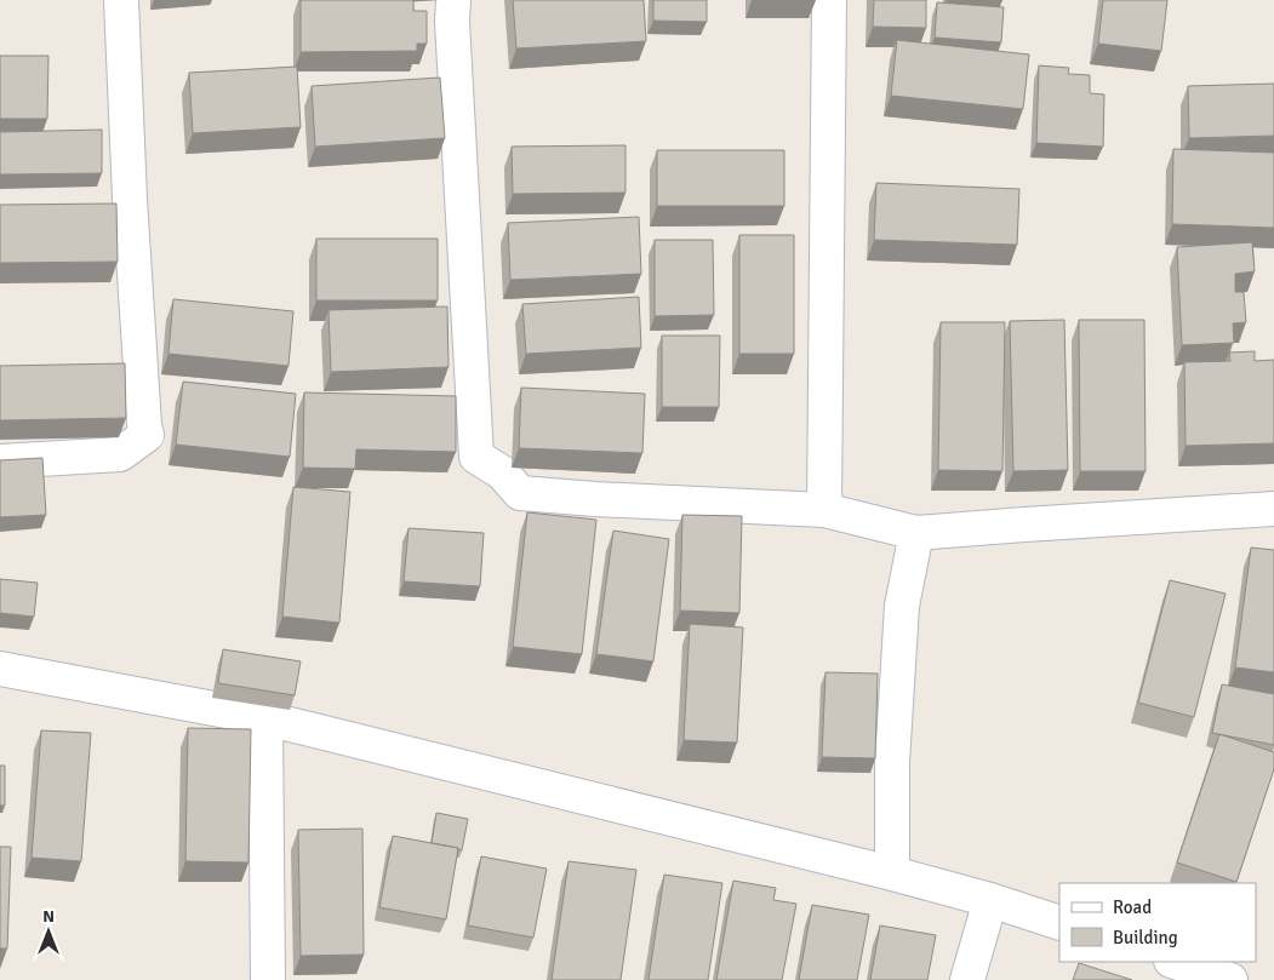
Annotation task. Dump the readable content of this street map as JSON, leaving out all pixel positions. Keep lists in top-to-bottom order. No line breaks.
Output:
{"legend":["Road","Building"],"north":"top"}
